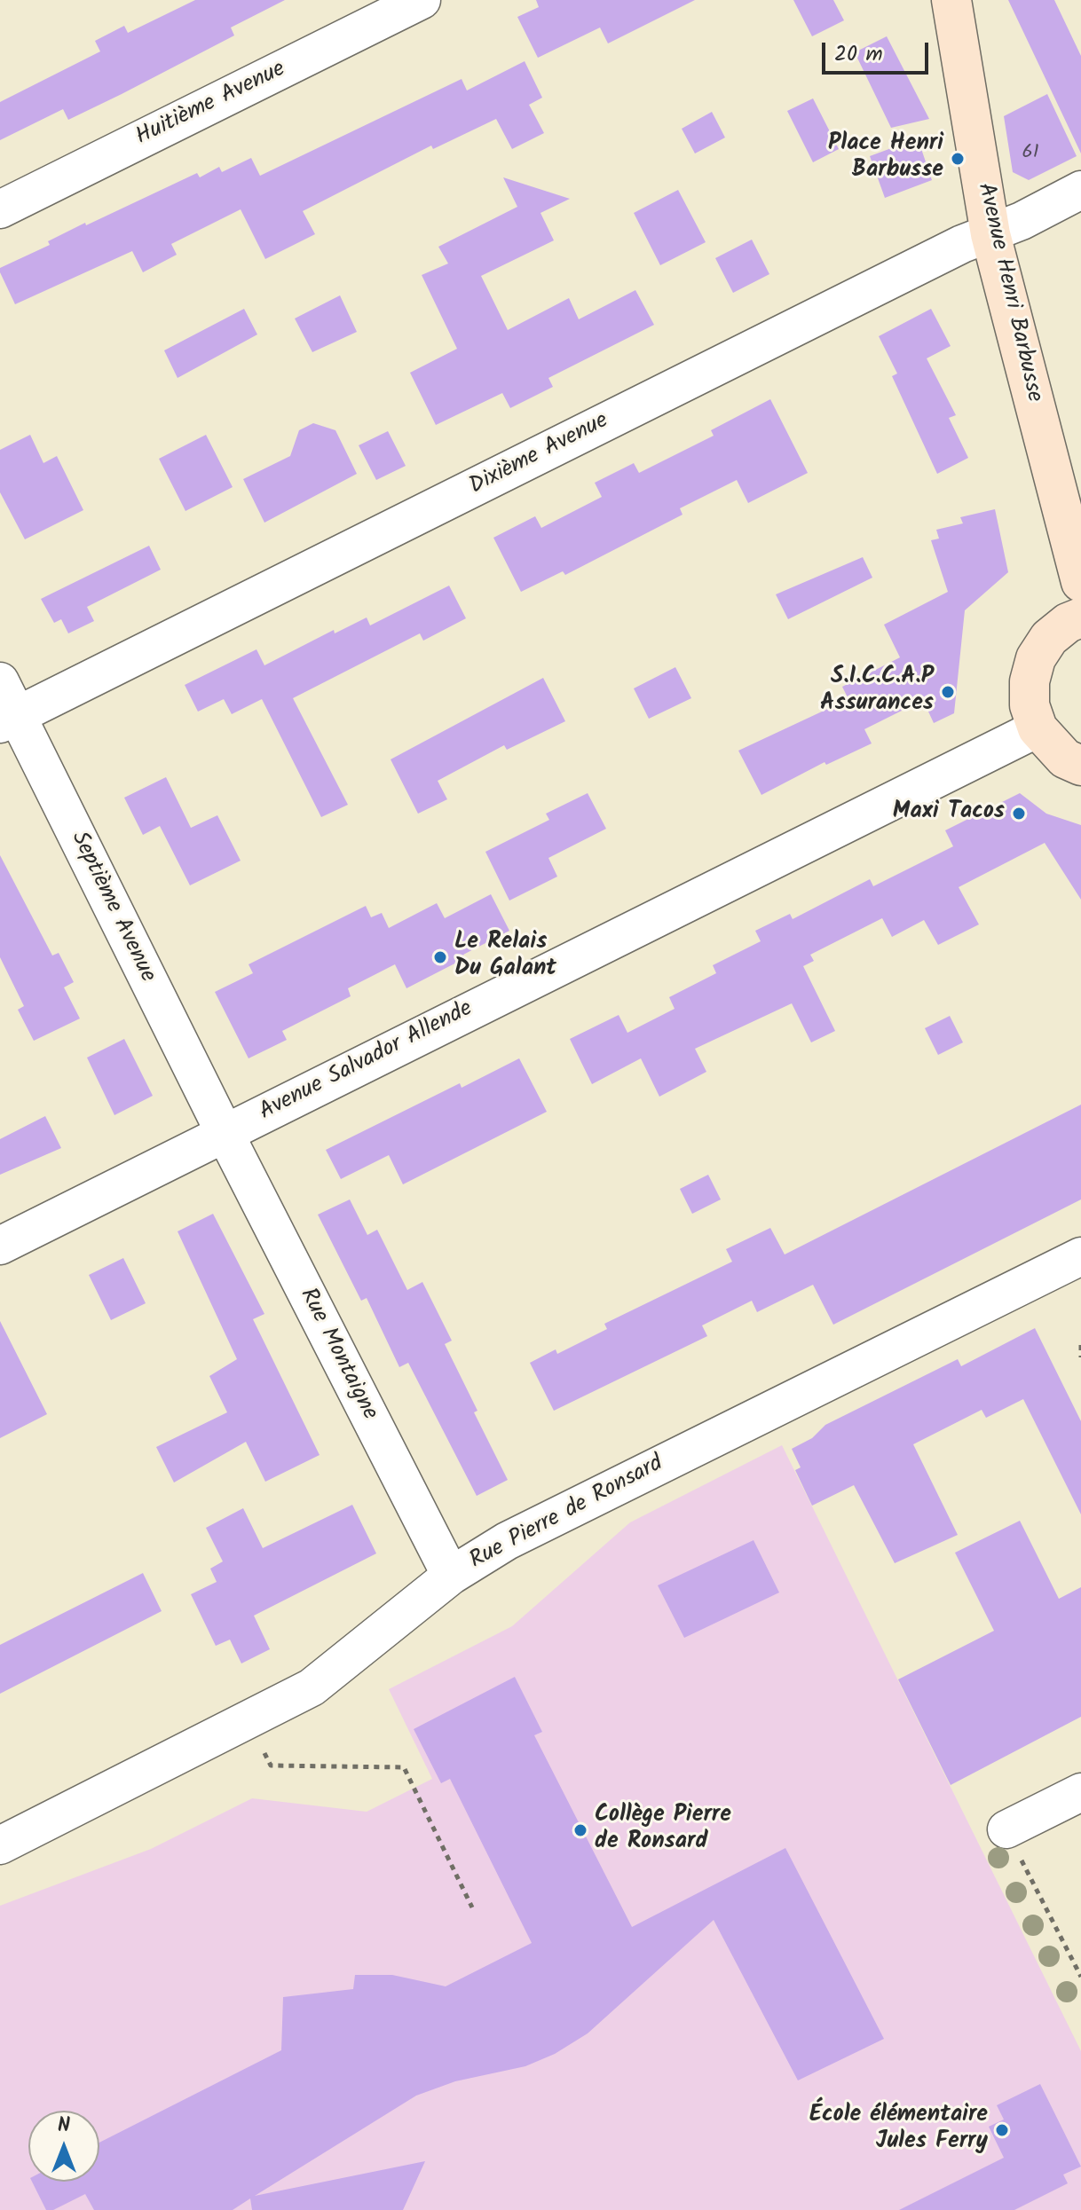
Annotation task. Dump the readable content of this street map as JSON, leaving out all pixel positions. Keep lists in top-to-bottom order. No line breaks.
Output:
{"streets":{"street":["Huitième Avenue","Avenue Henri Barbusse","Dixième Avenue","Septième Avenue","Avenue Salvador Allende","Rue Montaigne","Rue Pierre de Ronsard"]},"crossings":[["Avenue Henri Barbusse","Dixième Avenue"],["Dixième Avenue","Septième Avenue"],["Septième Avenue","Avenue Salvador Allende"],["Septième Avenue","Rue Montaigne"],["Avenue Salvador Allende","Rue Montaigne"],["Rue Montaigne","Rue Pierre de Ronsard"]],"places":["Place Henri Barbusse","S.I.C.C.A.P Assurances","Maxi Tacos","Le Relais Du Galant","Collège Pierre de Ronsard","École élémentaire Jules Ferry"],"house_numbers":["61"],"scale_bar":"20 m","north":"top"}
